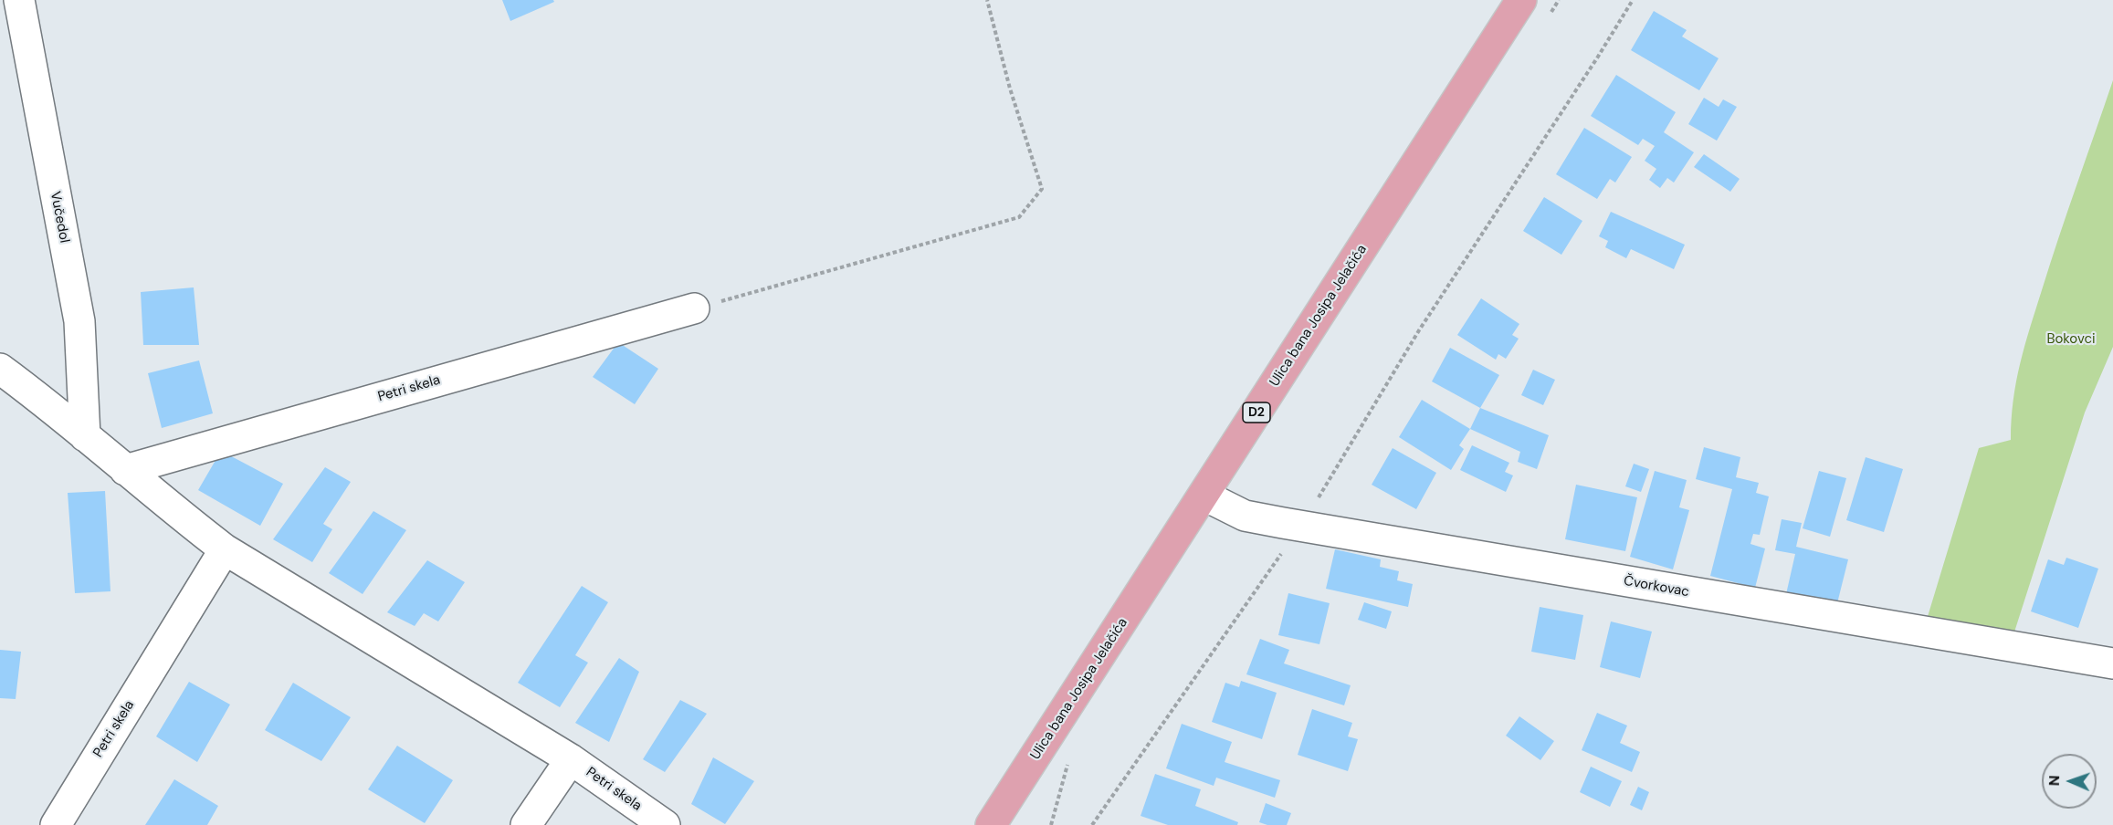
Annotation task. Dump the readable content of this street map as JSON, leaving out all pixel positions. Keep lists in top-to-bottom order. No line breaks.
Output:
{"streets":{"main road":["Ulica bana Josipa Jelačića","D2"],"street":["Vučedol","Petri skela","Čvorkovac"]},"crossings":[["Vučedol","Petri skela"],["Ulica bana Josipa Jelačića","Čvorkovac"]],"parks":["Bokovci"],"north":"left"}
